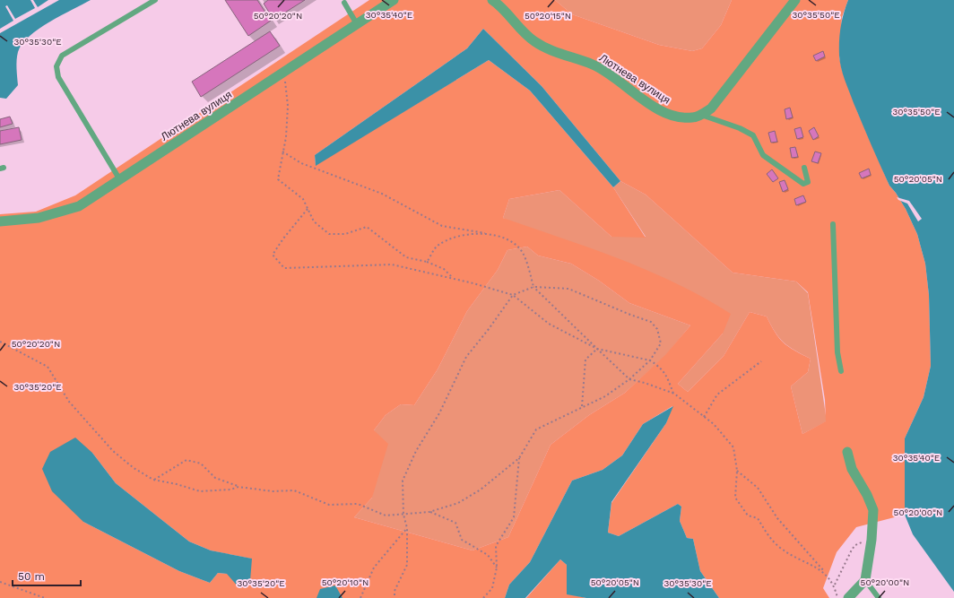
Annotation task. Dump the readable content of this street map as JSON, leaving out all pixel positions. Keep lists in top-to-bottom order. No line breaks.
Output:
{"streets":{"street":["Лютнева вулиця"]},"scale_bar":"50 m","coordinates":["30°35'40\"E","30°35'50\"E","50°20'20\"N","50°20'15\"N","30°35'30\"E","50°20'05\"N","30°35'20\"E","50°20'00\"N","50°20'10\"N"]}
